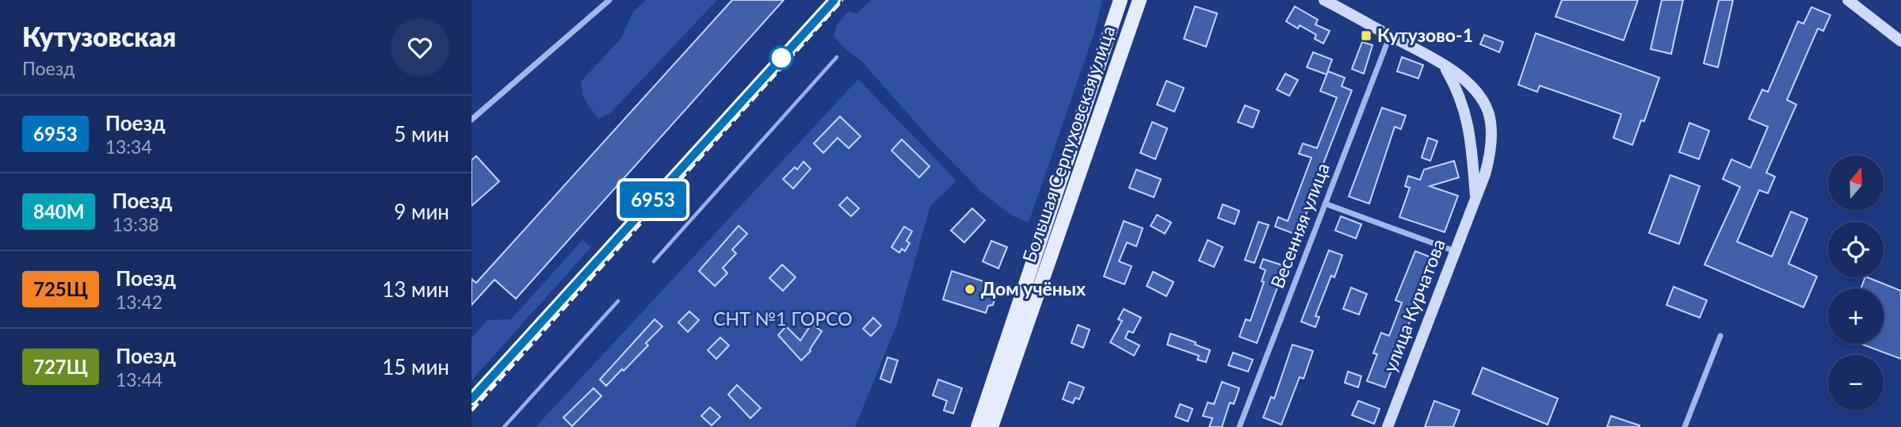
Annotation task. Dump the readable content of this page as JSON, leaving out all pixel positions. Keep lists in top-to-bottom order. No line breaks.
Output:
{"streets":{"main road":["Большая Серпуховская улица"],"street":["Весенняя улица","улица Курчатова"]},"parks":["СНТ №1 ГОРСО"],"places":{"transit":["Кутузово-1"],"other":["Дом учёных"]},"north":"top","page":{"heading":["Кутузовская","Поезд"],"on_map":"6953","list":[{"mark":"6953","name":"Поезд","note":"13:34","value":"5 мин"},{"mark":"840М","name":"Поезд","note":"13:38","value":"9 мин"},{"mark":"725Щ","name":"Поезд","note":"13:42","value":"13 мин"},{"mark":"727Щ","name":"Поезд","note":"13:44","value":"15 мин"}],"map_buttons":["+","−"]}}
